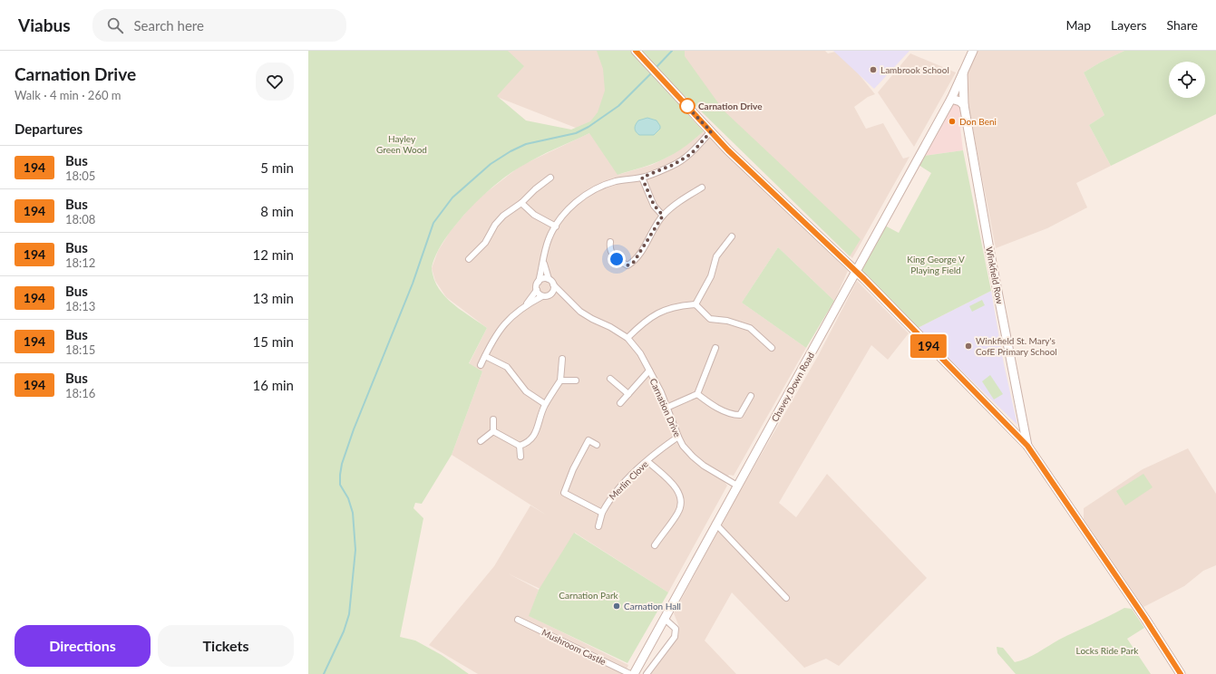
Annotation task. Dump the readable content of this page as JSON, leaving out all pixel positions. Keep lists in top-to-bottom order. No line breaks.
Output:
{"streets":{"main road":["Winkfield Row","Chavey Down Road"],"street":["Carnation Drive","Merlin Clove","Mushroom Castle"]},"crossings":[["Chavey Down Road","Carnation Drive"],["Carnation Drive","Merlin Clove"]],"parks":["Hayley Green Wood","King George V Playing Field","Carnation Park","Locks Ride Park"],"places":["Lambrook School","Carnation Drive","Don Beni","Winkfield St. Mary's CofE Primary School","Carnation Hall"],"lines":["bus line 194"],"page":{"header":"Viabus","search":"Search here","nav":["Map","Layers","Share"],"heading":[["Carnation Drive","Walk · 4 min · 260 m"],"Departures"],"on_map":"194","list":[{"mark":"194","name":"Bus","note":"18:05","value":"5 min"},{"mark":"194","name":"Bus","note":"18:08","value":"8 min"},{"mark":"194","name":"Bus","note":"18:12","value":"12 min"},{"mark":"194","name":"Bus","note":"18:13","value":"13 min"},{"mark":"194","name":"Bus","note":"18:15","value":"15 min"},{"mark":"194","name":"Bus","note":"18:16","value":"16 min"}],"buttons":["Directions","Tickets"]}}
